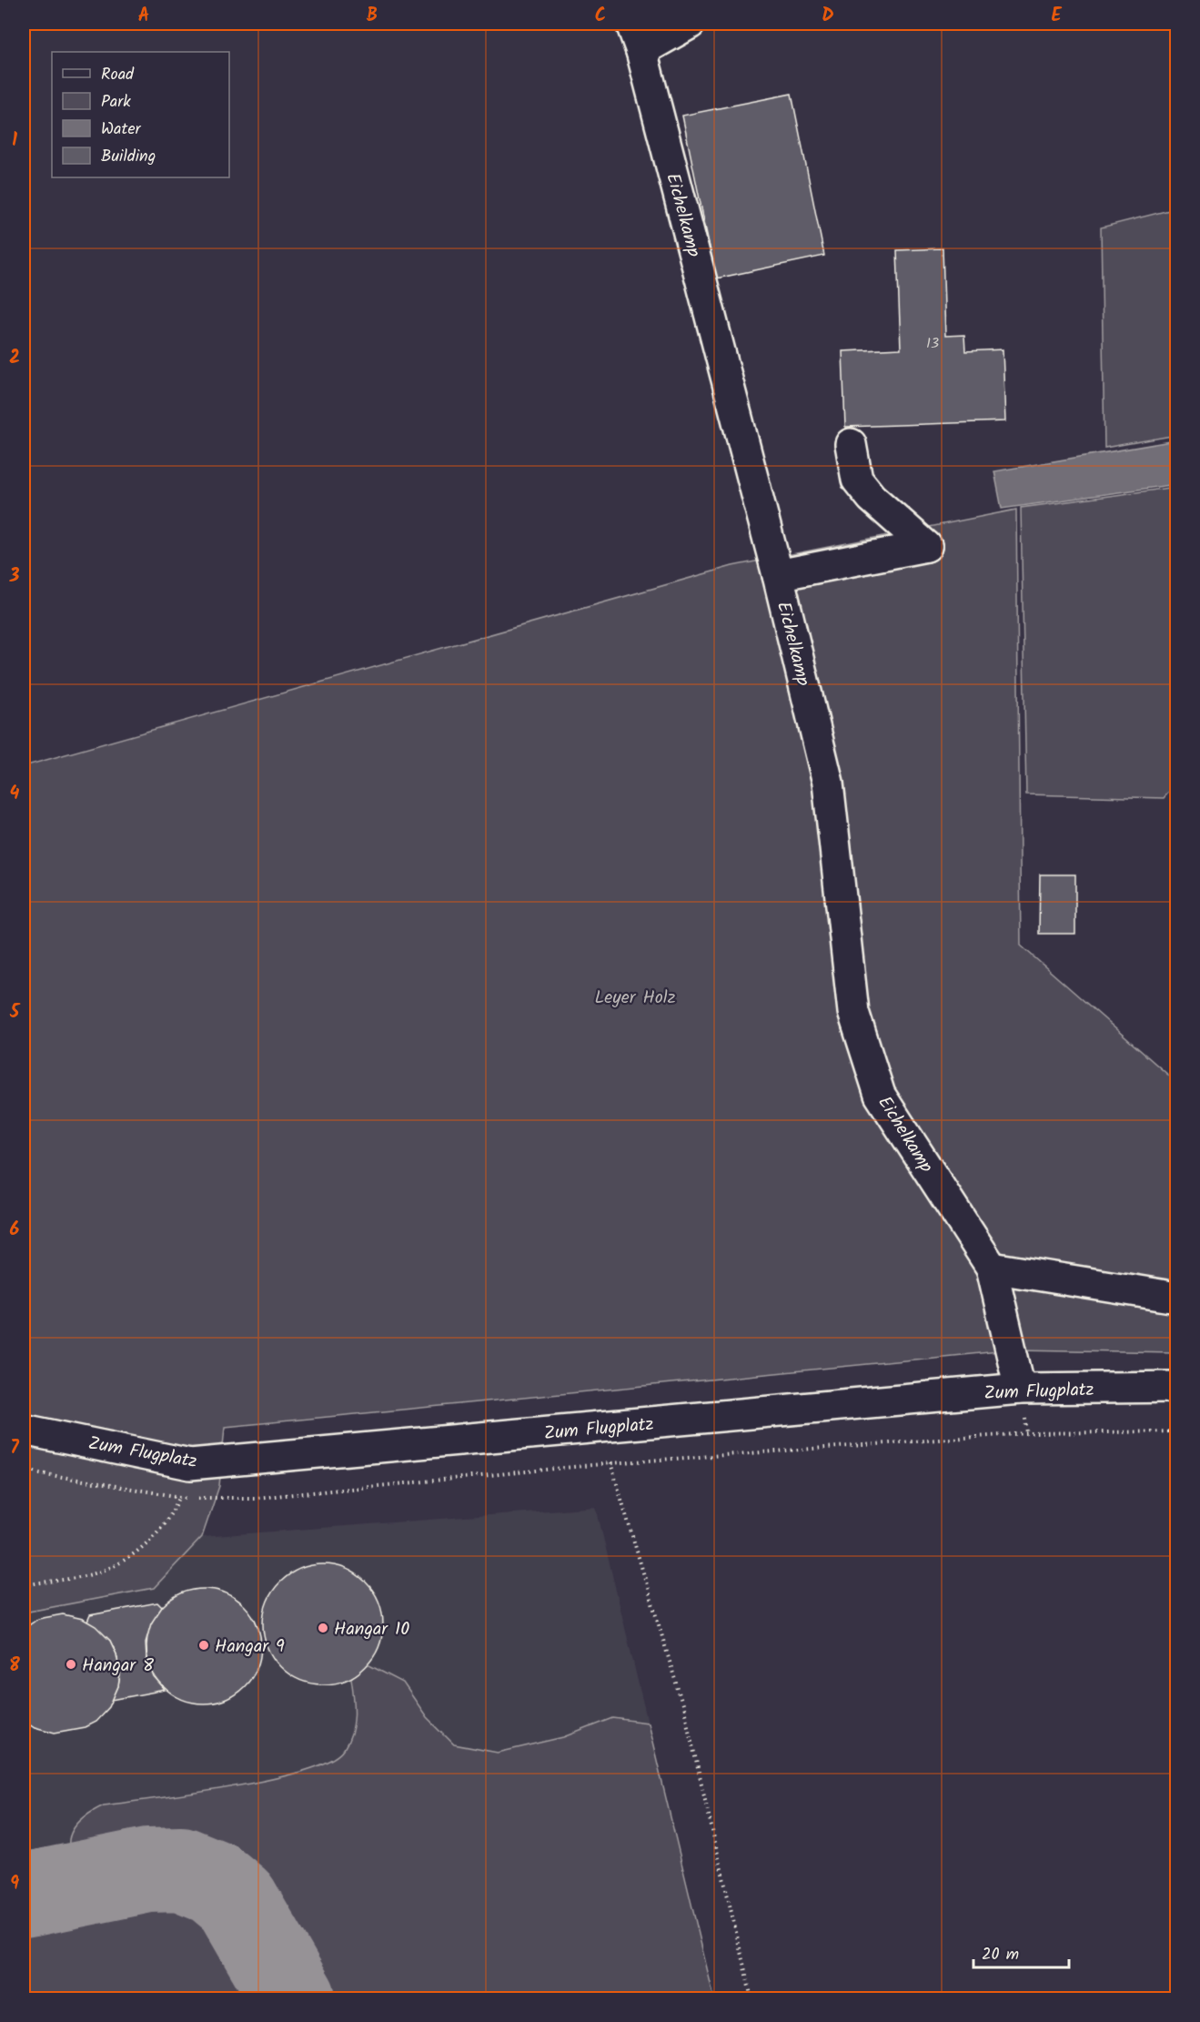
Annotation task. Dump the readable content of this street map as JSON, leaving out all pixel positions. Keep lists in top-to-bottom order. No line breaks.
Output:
{"streets":{"street":["Eichelkamp","Zum Flugplatz"]},"crossings":[["Eichelkamp","Zum Flugplatz"]],"parks":["Leyer Holz"],"places":["Hangar 10","Hangar 9","Hangar 8"],"house_numbers":["13"],"legend":["Road","Park","Water","Building"],"scale_bar":"20 m","grid":{"columns":["A","B","C","D","E"],"rows":["1","2","3","4","5","6","7","8","9"]}}
